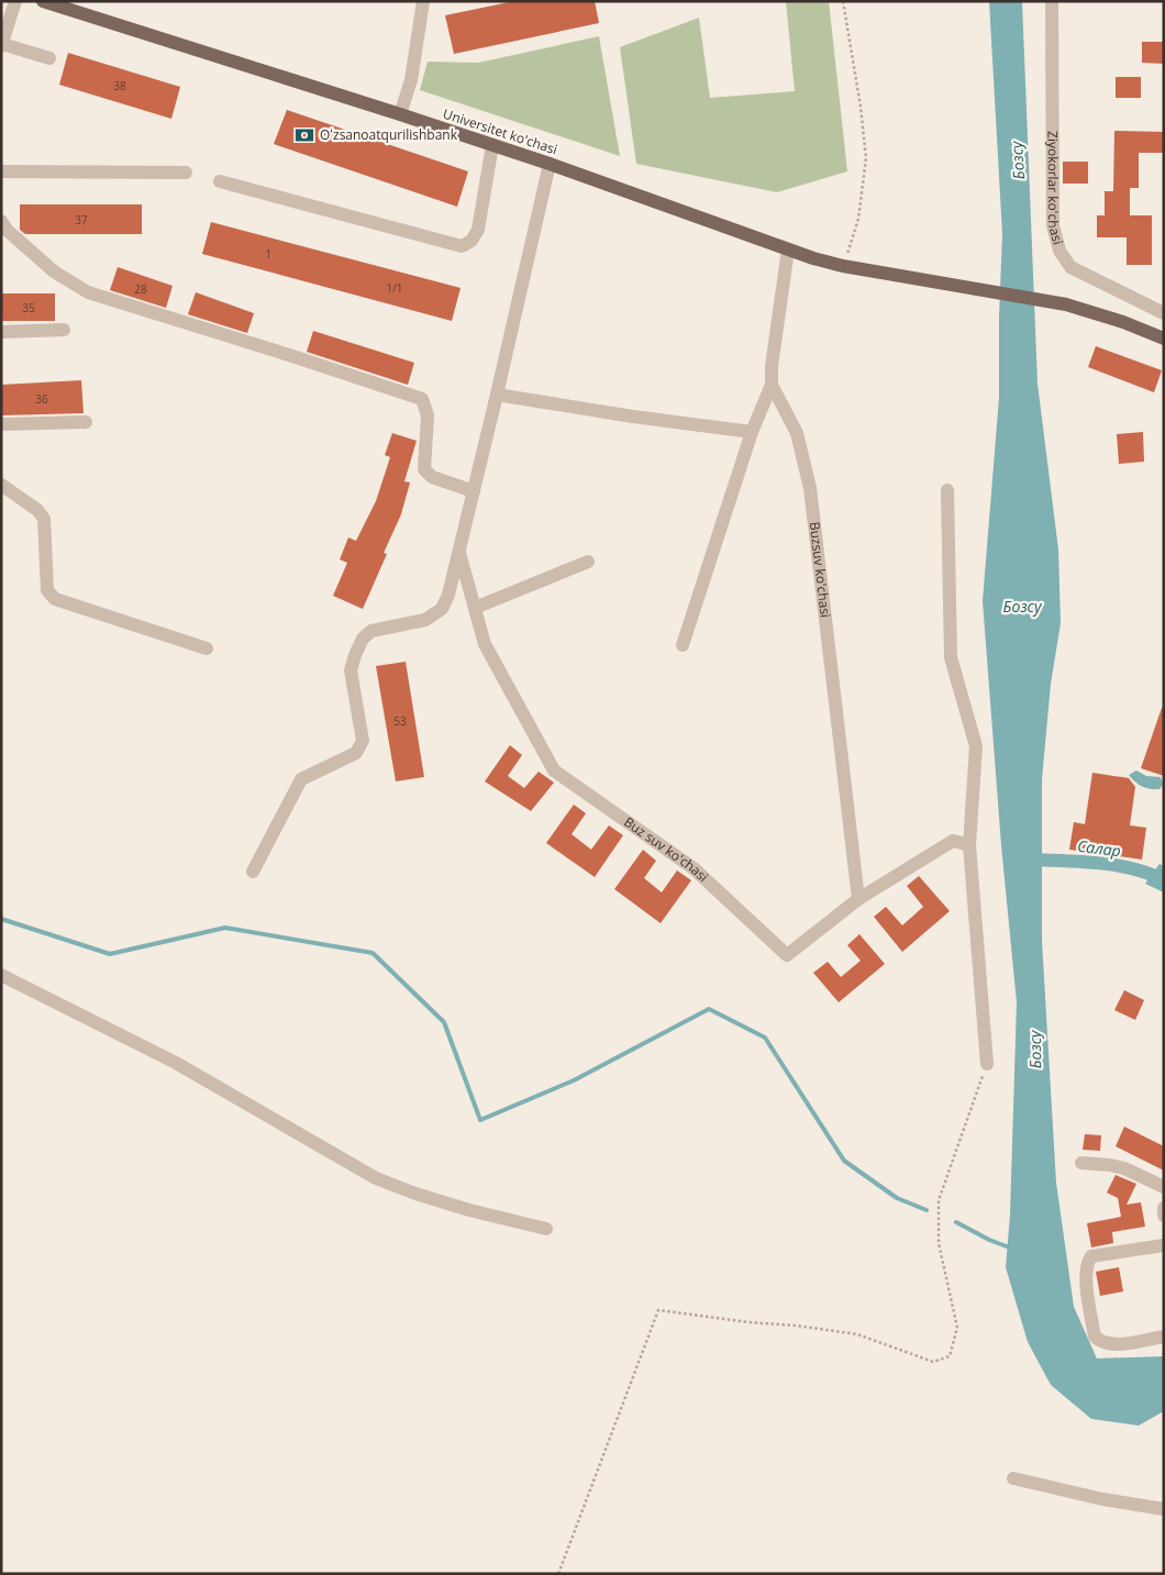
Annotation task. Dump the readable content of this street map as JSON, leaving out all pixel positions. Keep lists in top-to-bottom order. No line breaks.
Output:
{"streets":{"main road":["Universitet ko'chasi"],"street":["Ziyokorlar ko'chasi","Buzsuv ko'chasi","Buz suv ko'chasi"]},"crossings":[["Buzsuv ko'chasi","Buz suv ko'chasi"]],"water":["Бозсу","Салар"],"places":{"bank":["Oʻzsanoatqurilishbank"]},"house_numbers":["38","37","1","1/1","28","35","36","53"]}
